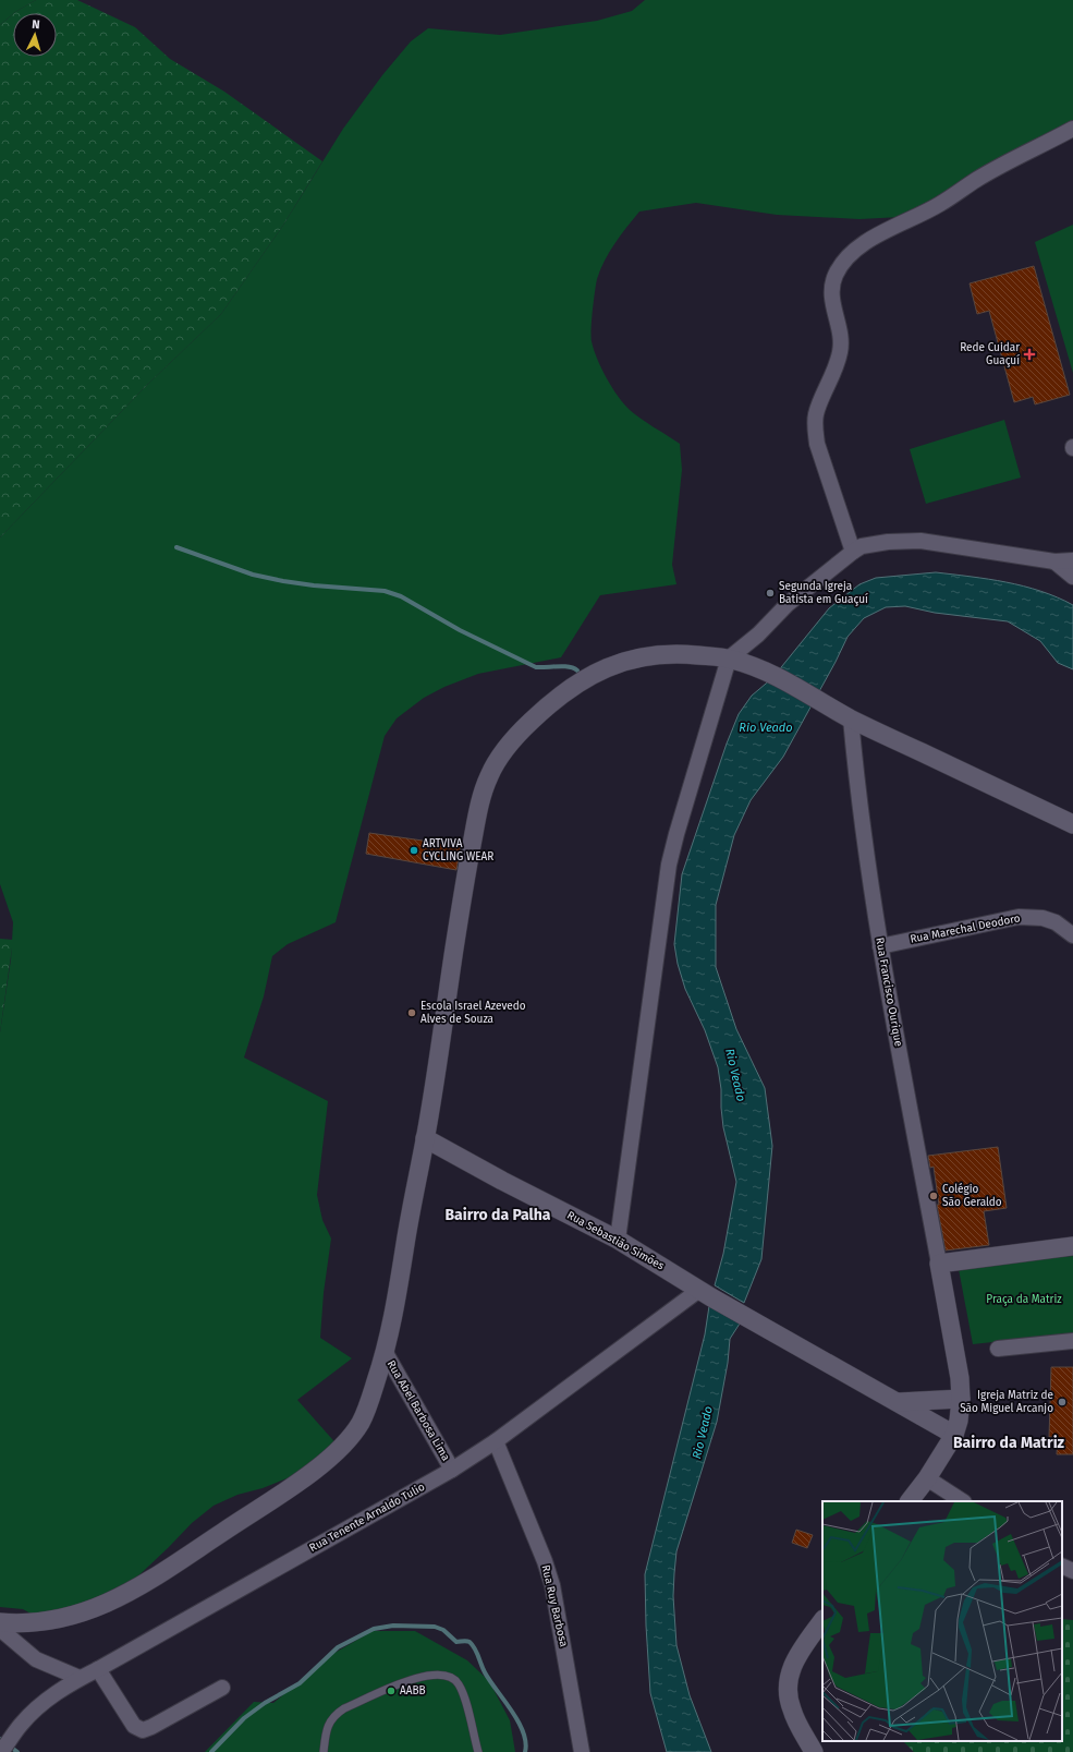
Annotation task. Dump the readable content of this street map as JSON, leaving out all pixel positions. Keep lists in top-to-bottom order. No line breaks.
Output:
{"streets":{"street":["Rua Marechal Deodoro","Rua Francisco Ourique","Rua Sebastião Simões","Rua Abel Barbosa Lima","Rua Tenente Arnaldo Tulio","Rua Ruy Barbosa"]},"crossings":[["Rua Marechal Deodoro","Rua Francisco Ourique"],["Rua Sebastião Simões","Rua Tenente Arnaldo Tulio"],["Rua Abel Barbosa Lima","Rua Tenente Arnaldo Tulio"],["Rua Tenente Arnaldo Tulio","Rua Ruy Barbosa"]],"districts":["Bairro da Palha","Bairro da Matriz"],"water":["Rio Veado"],"parks":["Praça da Matriz"],"places":{"health":["Rede Cuidar Guaçuí"],"other":["Segunda Igreja Batista em Guaçuí","ARTVIVA CYCLING WEAR","Escola Israel Azevedo Alves de Souza","Colégio São Geraldo","Igreja Matriz de São Miguel Arcanjo","AABB"]},"north":"top"}
